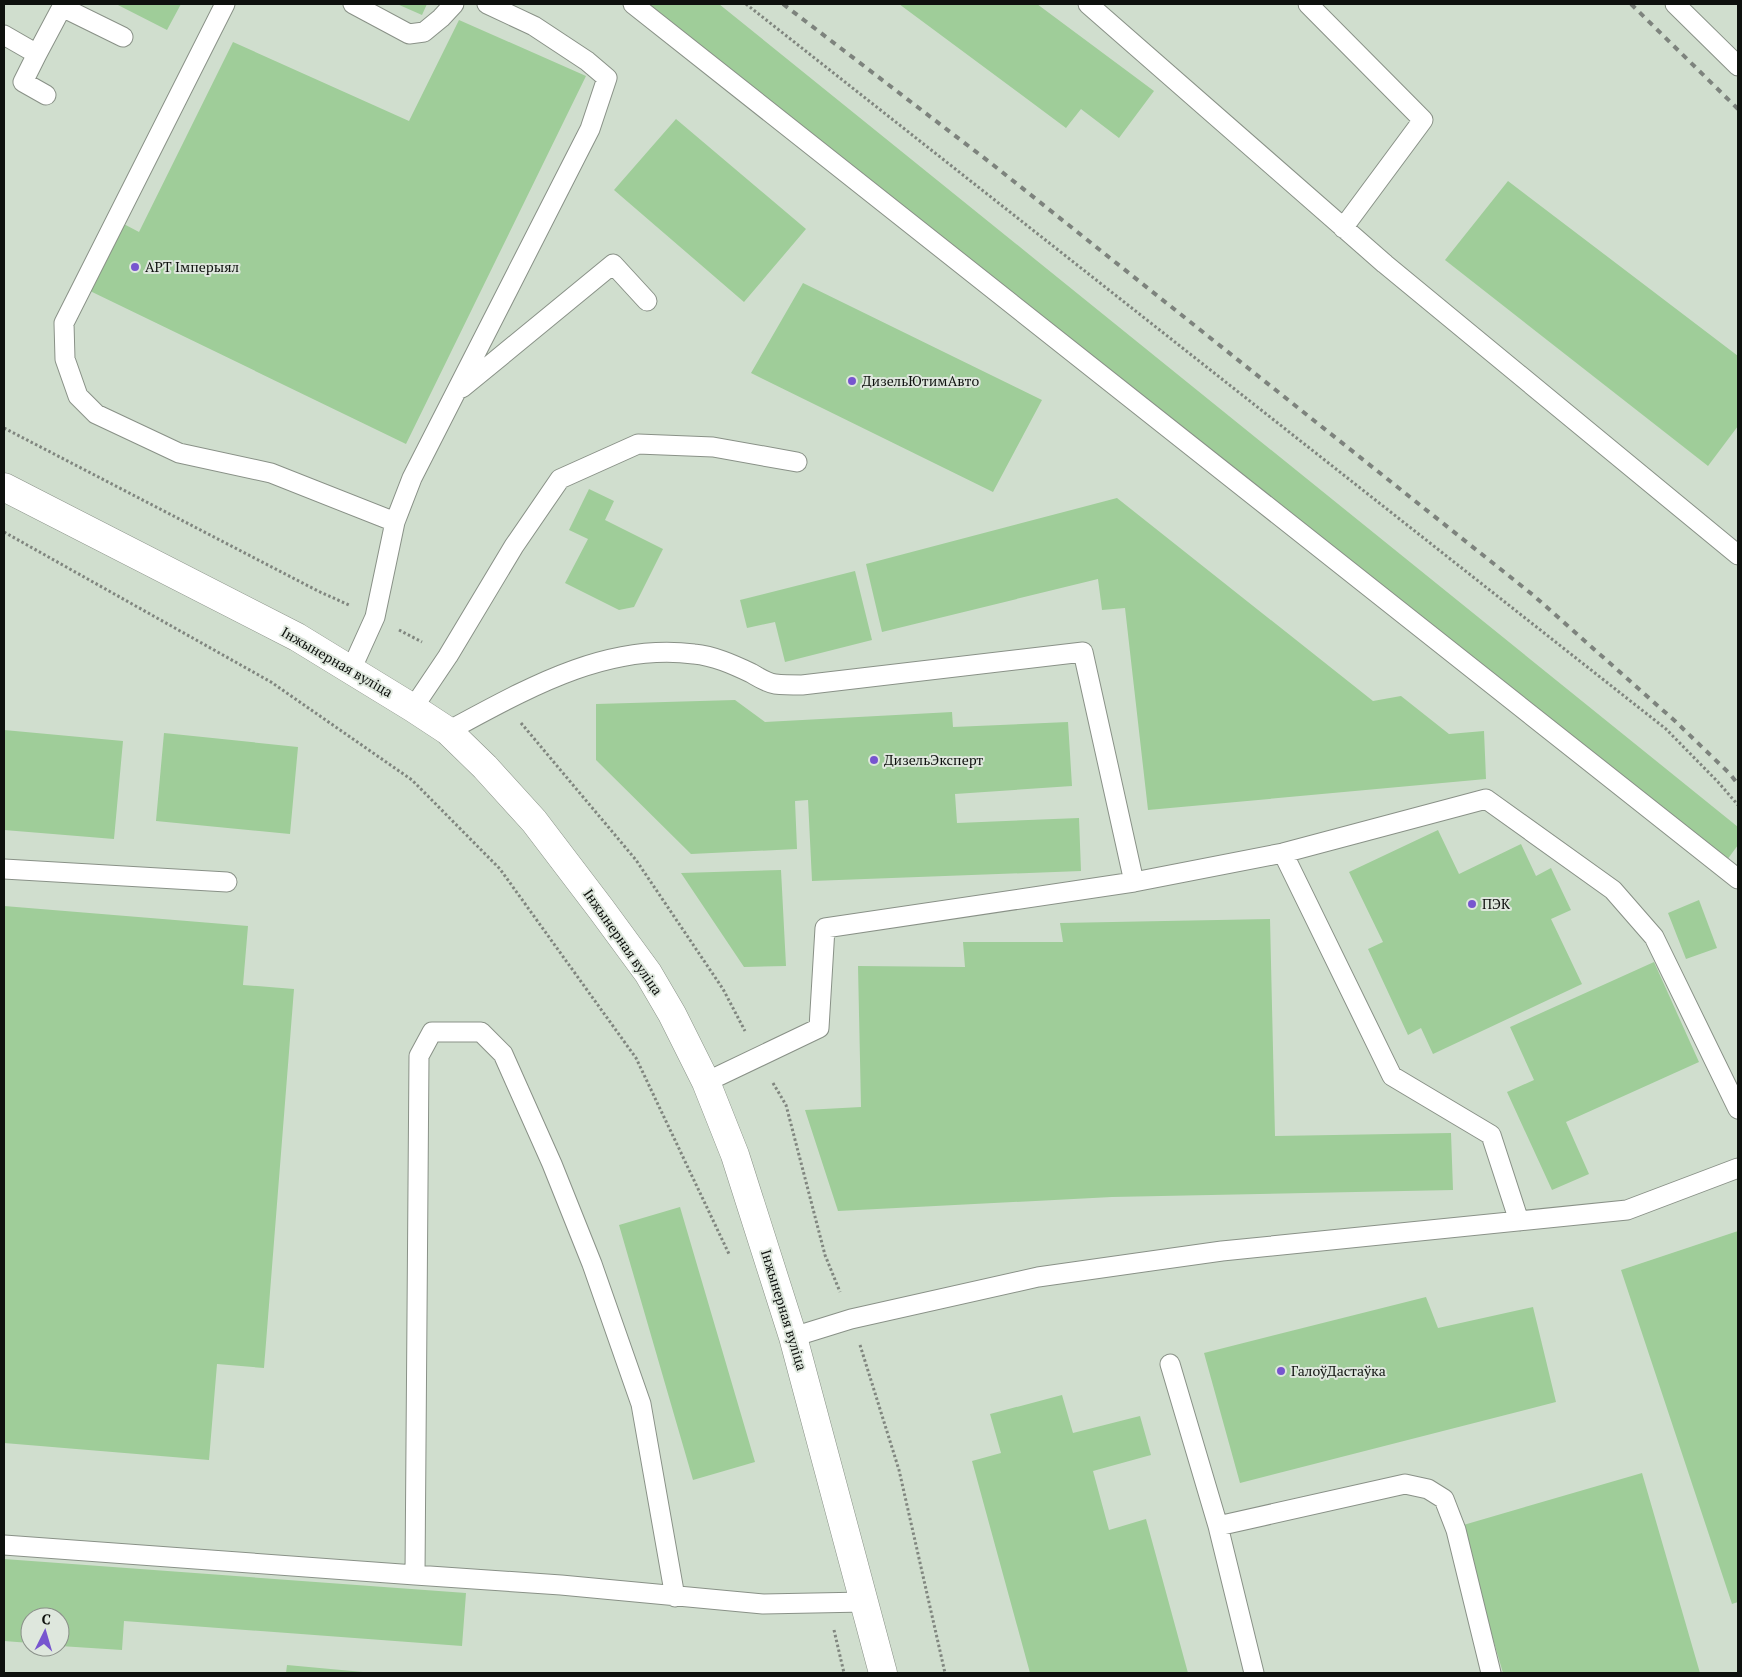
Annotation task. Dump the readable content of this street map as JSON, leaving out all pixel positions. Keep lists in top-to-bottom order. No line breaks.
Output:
{"streets":{"street":["Інжынерная вуліца"]},"places":["АРТ Імперыял","ДизельЮтимАвто","ДизельЭксперт","ПЭК","ГалоўДастаўка"],"north":"top"}
